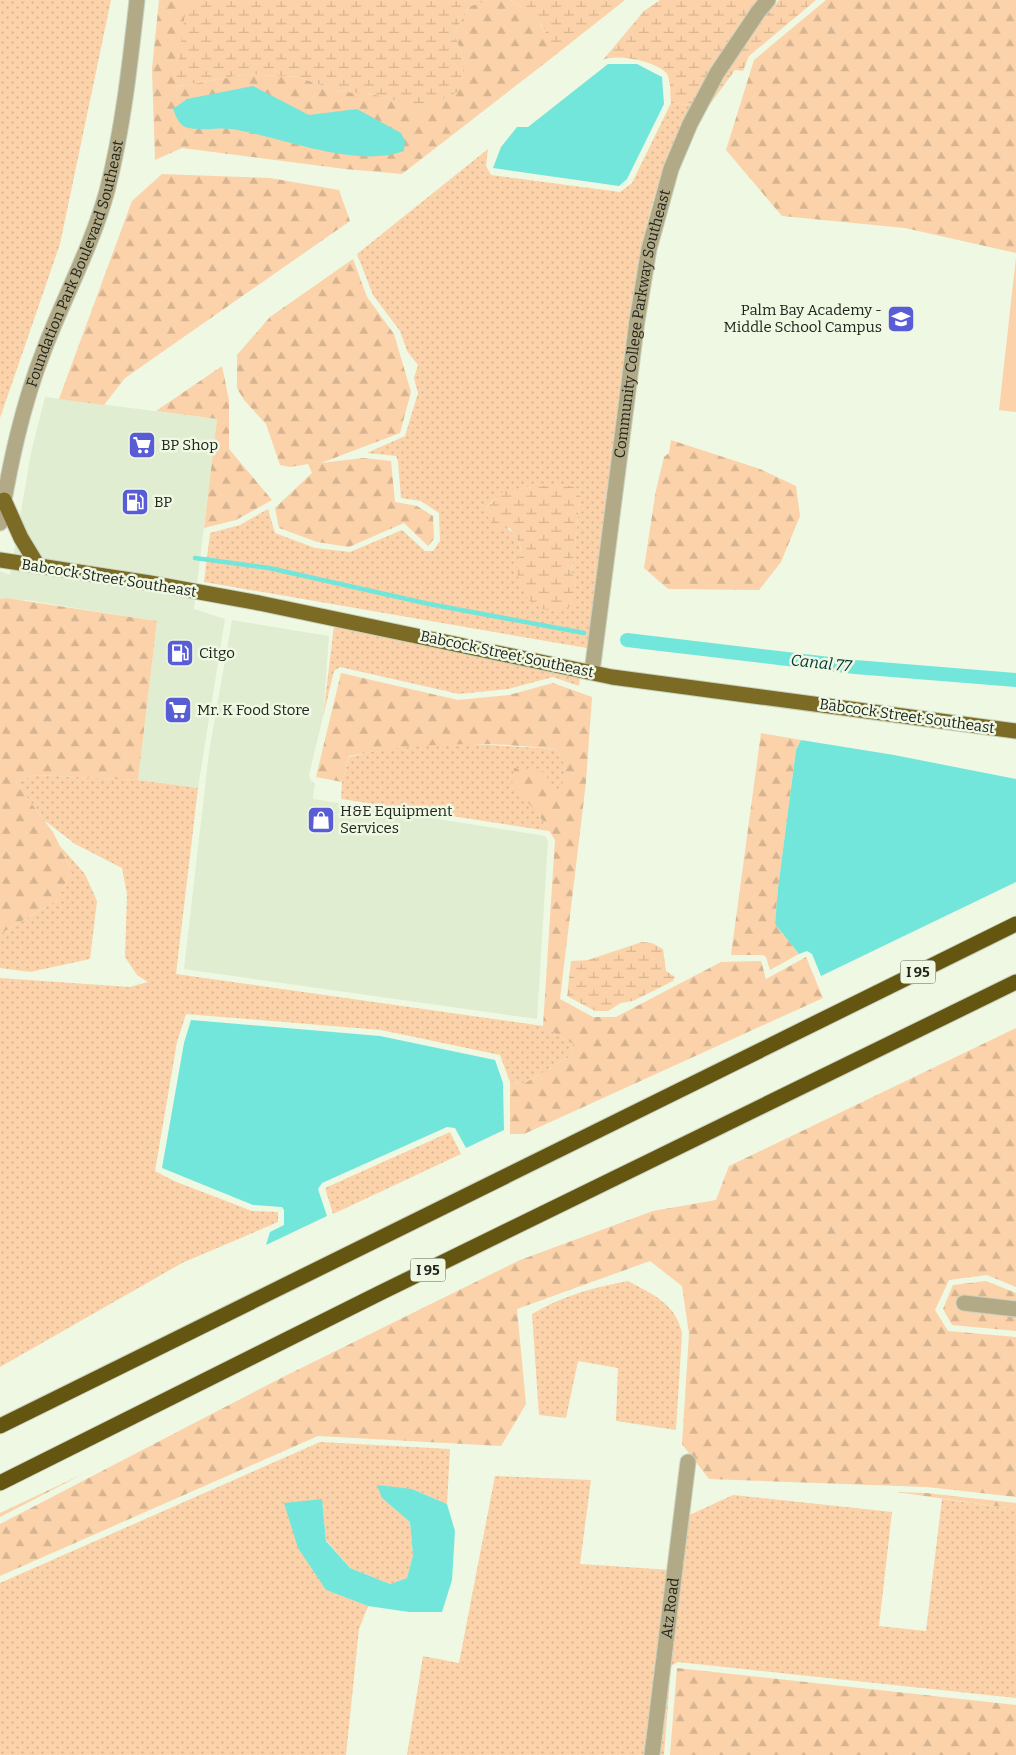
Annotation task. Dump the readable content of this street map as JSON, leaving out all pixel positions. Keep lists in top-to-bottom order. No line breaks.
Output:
{"streets":{"highway":["I 95"],"main road":["Babcock Street Southeast"],"street":["Foundation Park Boulevard Southeast","Community College Parkway Southeast","Atz Road"]},"crossings":[["Community College Parkway Southeast","Babcock Street Southeast"]],"water":["Canal 77"],"places":{"school or university":["Palm Bay Academy - Middle School Campus"],"supermarket":["BP Shop","Mr. K Food Store"],"fuel station":["BP","Citgo"],"shop":["H&E Equipment Services"]}}
